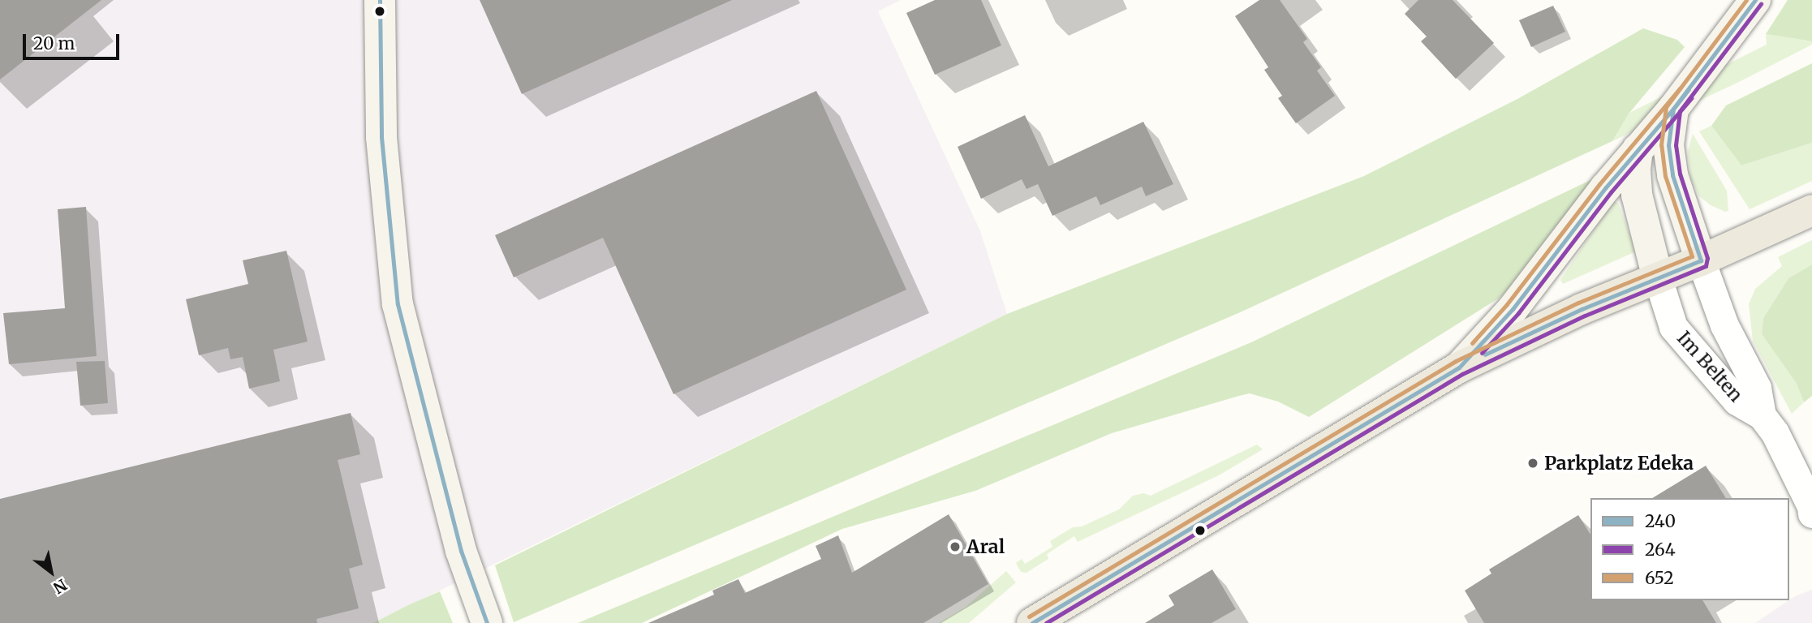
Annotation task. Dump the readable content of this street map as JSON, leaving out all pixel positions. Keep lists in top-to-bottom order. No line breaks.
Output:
{"streets":{"street":["Im Belten"]},"places":["Parkplatz Edeka","Aral"],"lines":["transit line 240","transit line 652","transit line 264"],"legend":["240","264","652"],"scale_bar":"20 m","north":"bottom right"}
